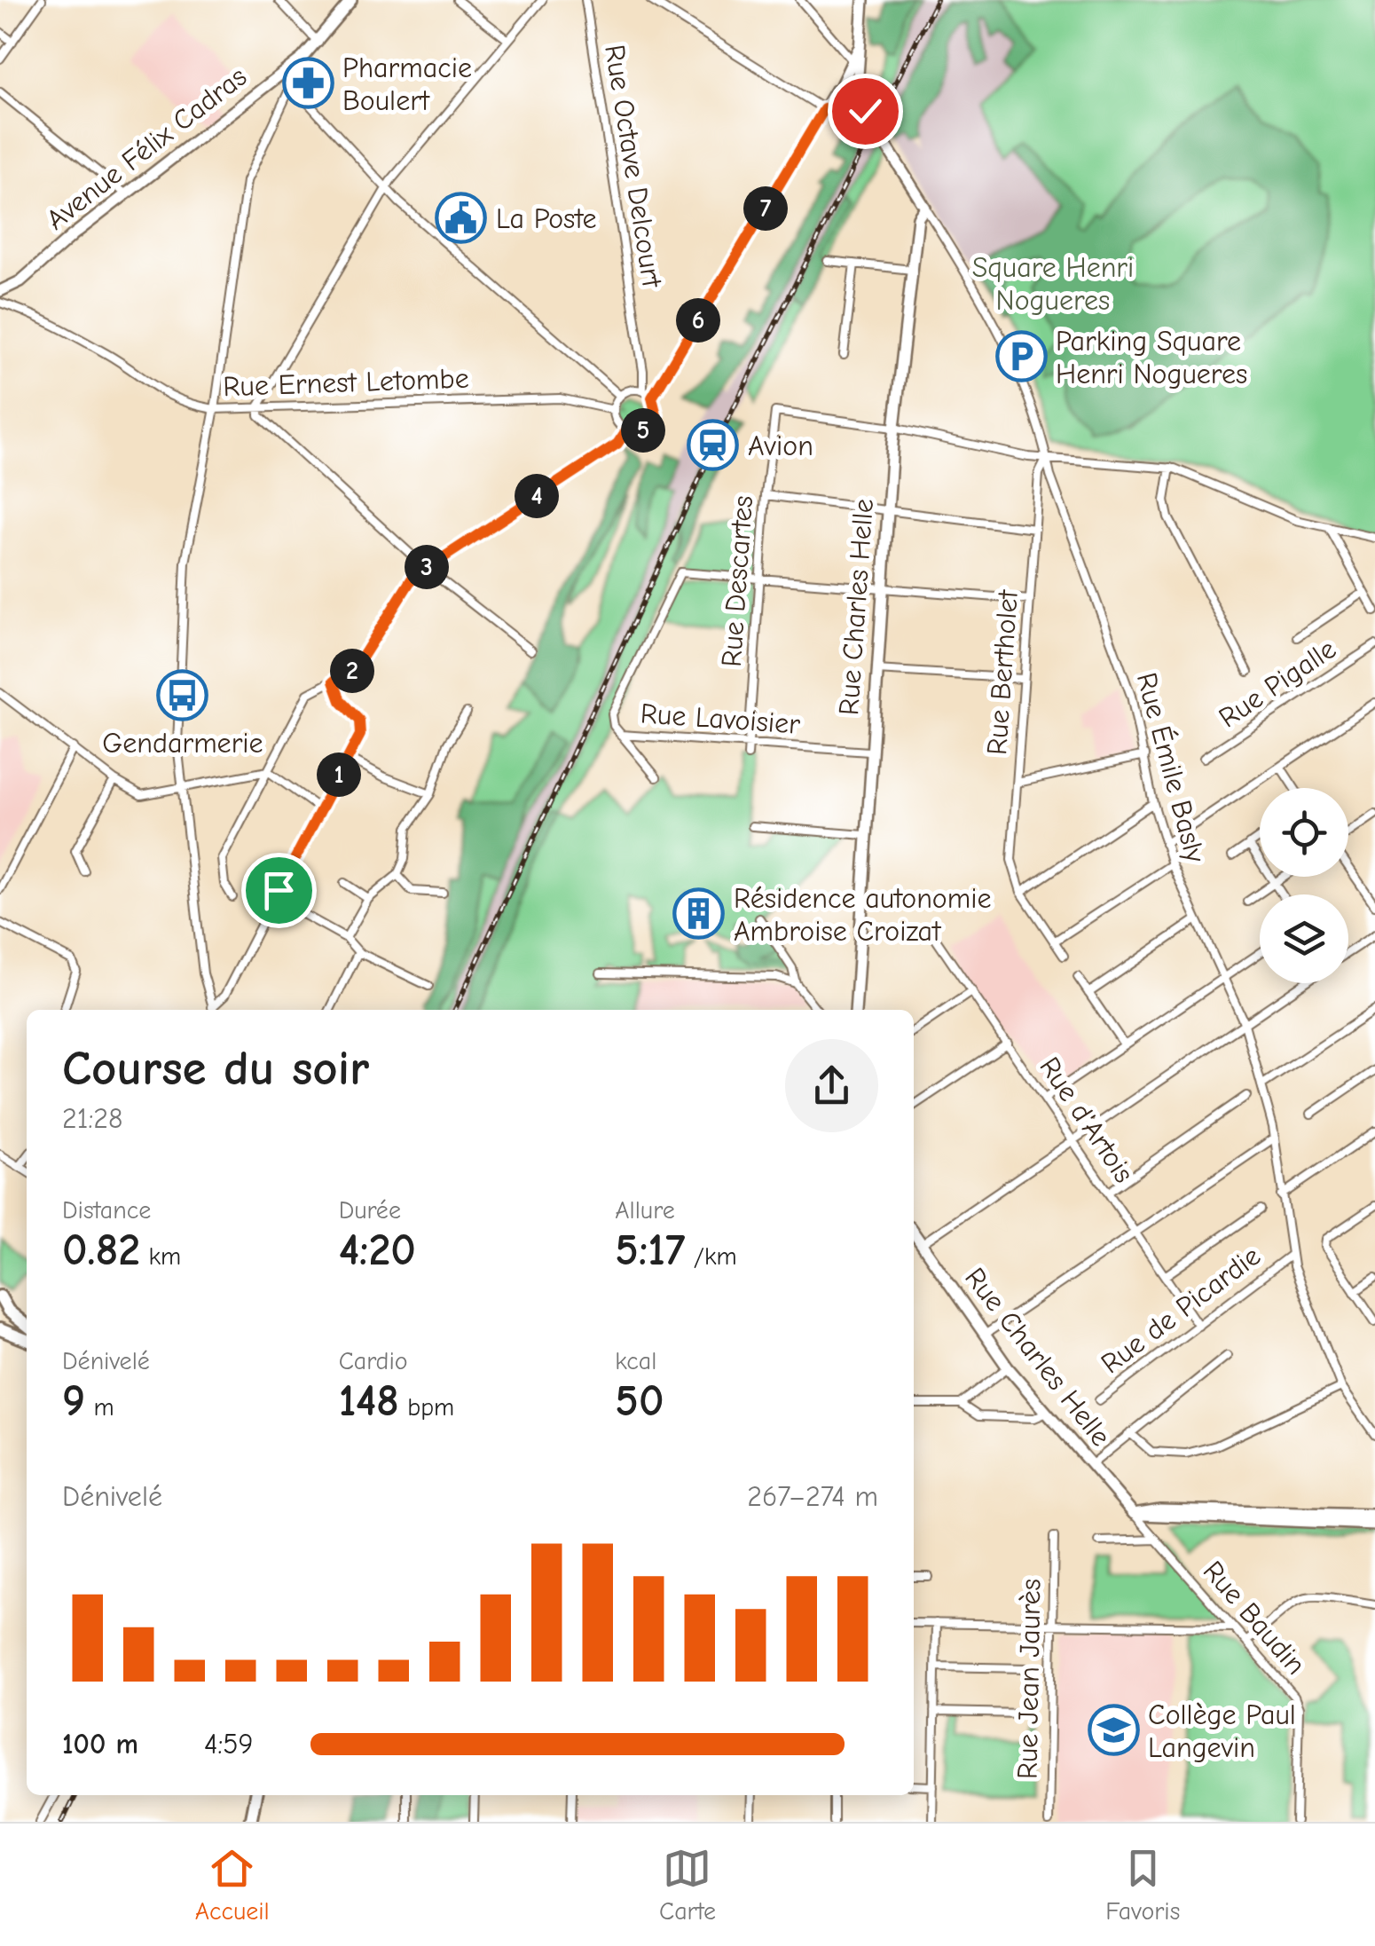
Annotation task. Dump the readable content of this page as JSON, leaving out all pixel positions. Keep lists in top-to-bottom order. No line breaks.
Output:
{"streets":{"street":["Avenue Félix Cadras","Rue Octave Delcourt","Rue Ernest Letombe","Rue Descartes","Rue Charles Helle","Rue Bertholet","Rue Pigalle","Rue Lavoisier","Rue Émile Basly","Rue d'Artois","Rue de Picardie","Rue Baudin","Rue Jean Jaurès"]},"crossings":[["Rue Octave Delcourt","Rue Ernest Letombe"],["Rue Descartes","Rue Charles Helle"],["Rue Descartes","Rue Lavoisier"],["Rue Charles Helle","Rue Lavoisier"],["Rue Charles Helle","Rue Émile Basly"],["Rue Charles Helle","Rue Baudin"],["Rue Bertholet","Rue Émile Basly"],["Rue Émile Basly","Rue de Picardie"],["Rue d'Artois","Rue de Picardie"]],"parks":["Square Henri Nogueres"],"places":{"pharmacy":["Pharmacie Boulert"],"public building":["La Poste"],"parking":["Parking Square Henri Nogueres"],"station":["Avion"],"bus stop":["Gendarmerie"],"building":["Résidence autonomie Ambroise Croizat"],"school or university":["Collège Paul Langevin"]},"page":{"pins":["7","6","5","4","3","2","1"],"heading":["Course du soir","21:28"],"stats":[["Distance","0.82 km"],["Durée","4:20"],["Allure","5:17 /km"],["Dénivelé","9 m"],["Cardio","148 bpm"],["kcal","50"]],"chart":["Dénivelé","267–274 m"],"list":[{"name":"100 m","note":"4:59"}],"tabs":["Accueil","Carte","Favoris"]}}
